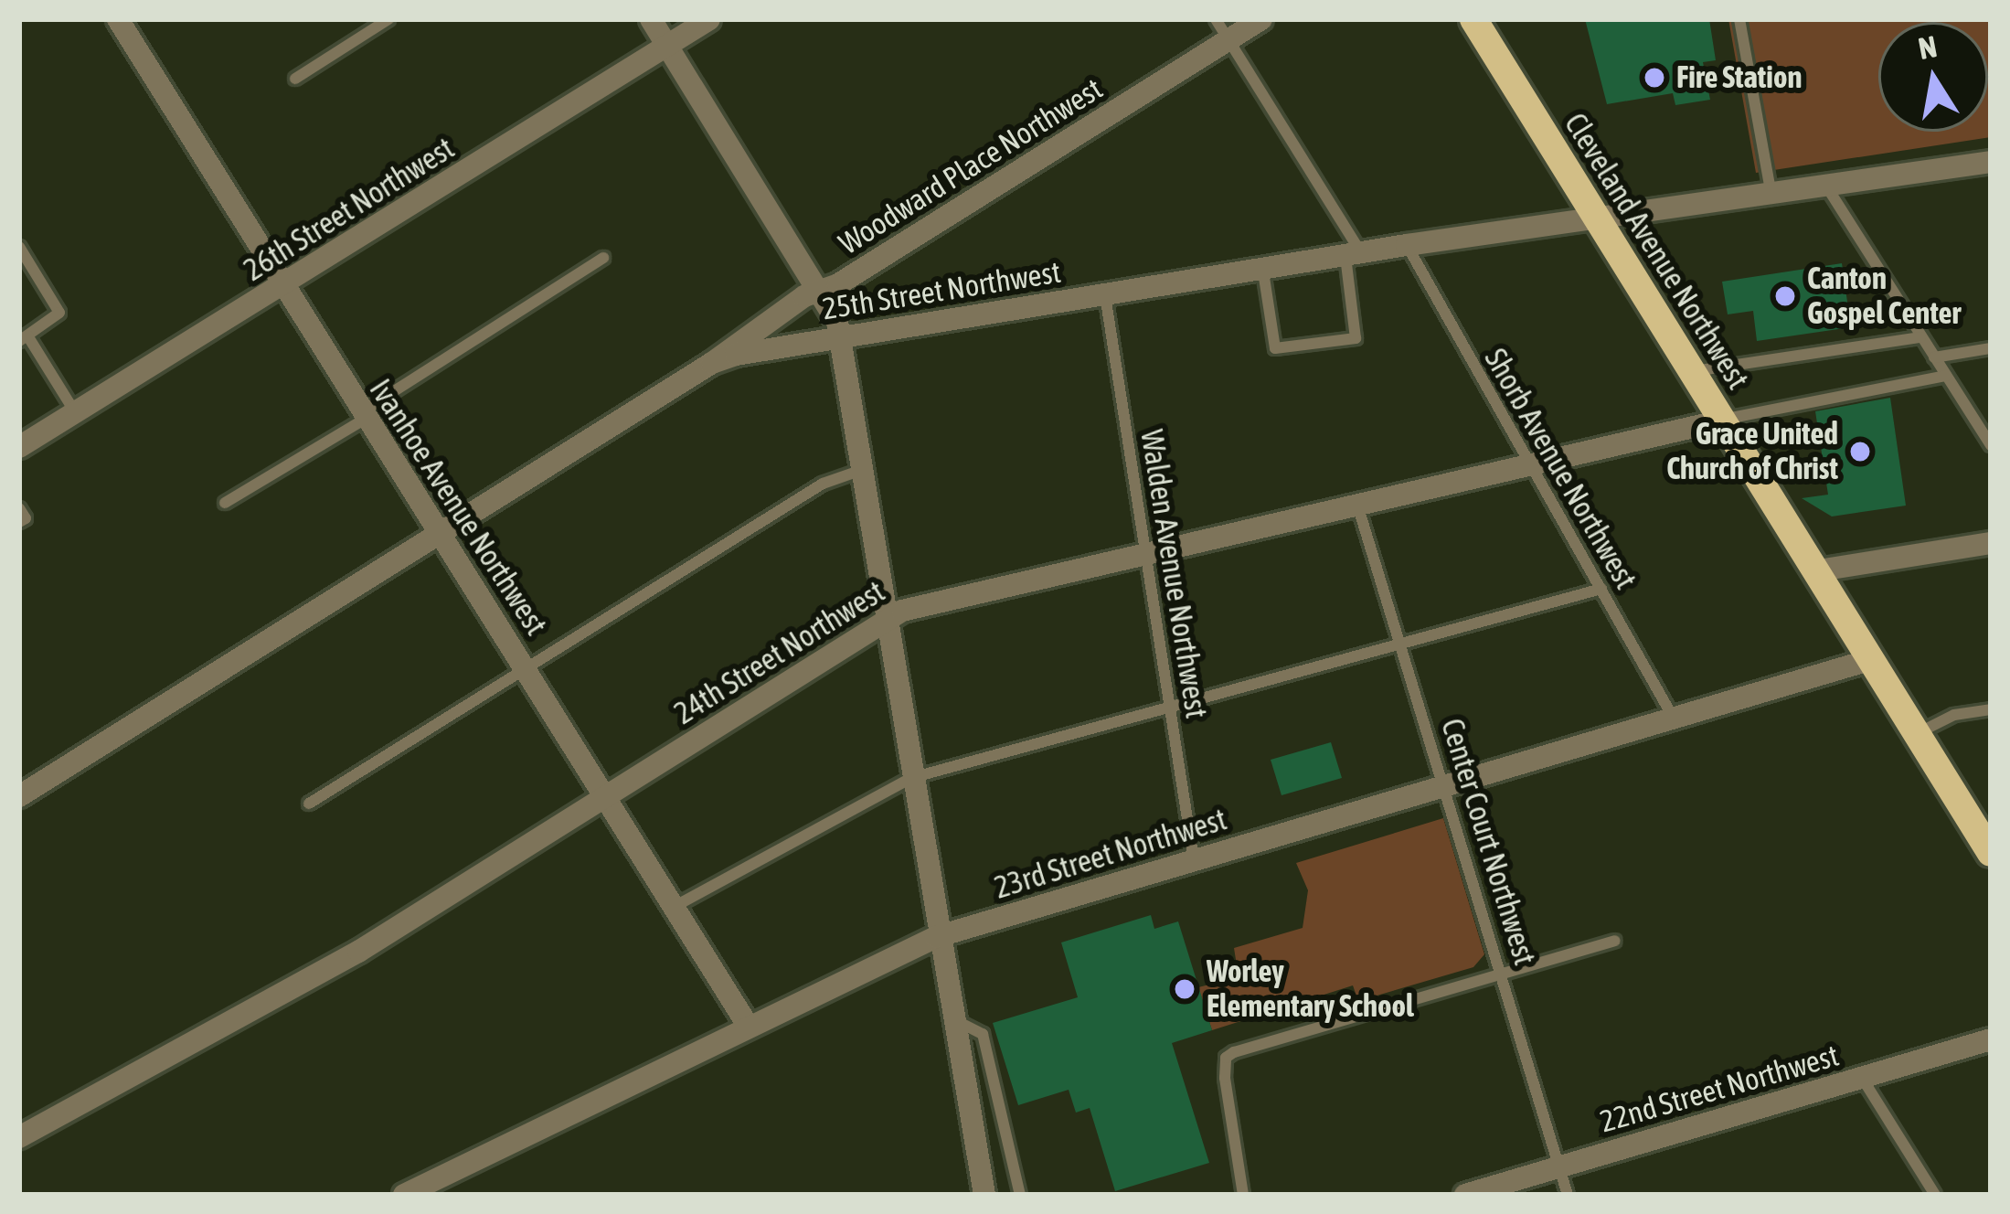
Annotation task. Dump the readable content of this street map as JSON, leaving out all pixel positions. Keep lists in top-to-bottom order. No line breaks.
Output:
{"streets":{"main road":["Cleveland Avenue Northwest"],"street":["Woodward Place Northwest","26th Street Northwest","25th Street Northwest","Ivanhoe Avenue Northwest","24th Street Northwest","23rd Street Northwest","22nd Street Northwest"],"lane":["Shorb Avenue Northwest","Walden Avenue Northwest","Center Court Northwest"]},"crossings":[["Woodward Place Northwest","25th Street Northwest"],["26th Street Northwest","Ivanhoe Avenue Northwest"],["Cleveland Avenue Northwest","25th Street Northwest"],["Cleveland Avenue Northwest","24th Street Northwest"],["Cleveland Avenue Northwest","23rd Street Northwest"],["25th Street Northwest","Shorb Avenue Northwest"],["25th Street Northwest","Ivanhoe Avenue Northwest"],["25th Street Northwest","Walden Avenue Northwest"],["Shorb Avenue Northwest","24th Street Northwest"],["Shorb Avenue Northwest","23rd Street Northwest"],["Ivanhoe Avenue Northwest","24th Street Northwest"],["Ivanhoe Avenue Northwest","23rd Street Northwest"],["Walden Avenue Northwest","24th Street Northwest"],["Walden Avenue Northwest","23rd Street Northwest"],["24th Street Northwest","Center Court Northwest"],["Center Court Northwest","23rd Street Northwest"],["Center Court Northwest","22nd Street Northwest"]],"places":["Fire Station","Canton Gospel Center","Grace United Church of Christ","Worley Elementary School"],"north":"top"}
